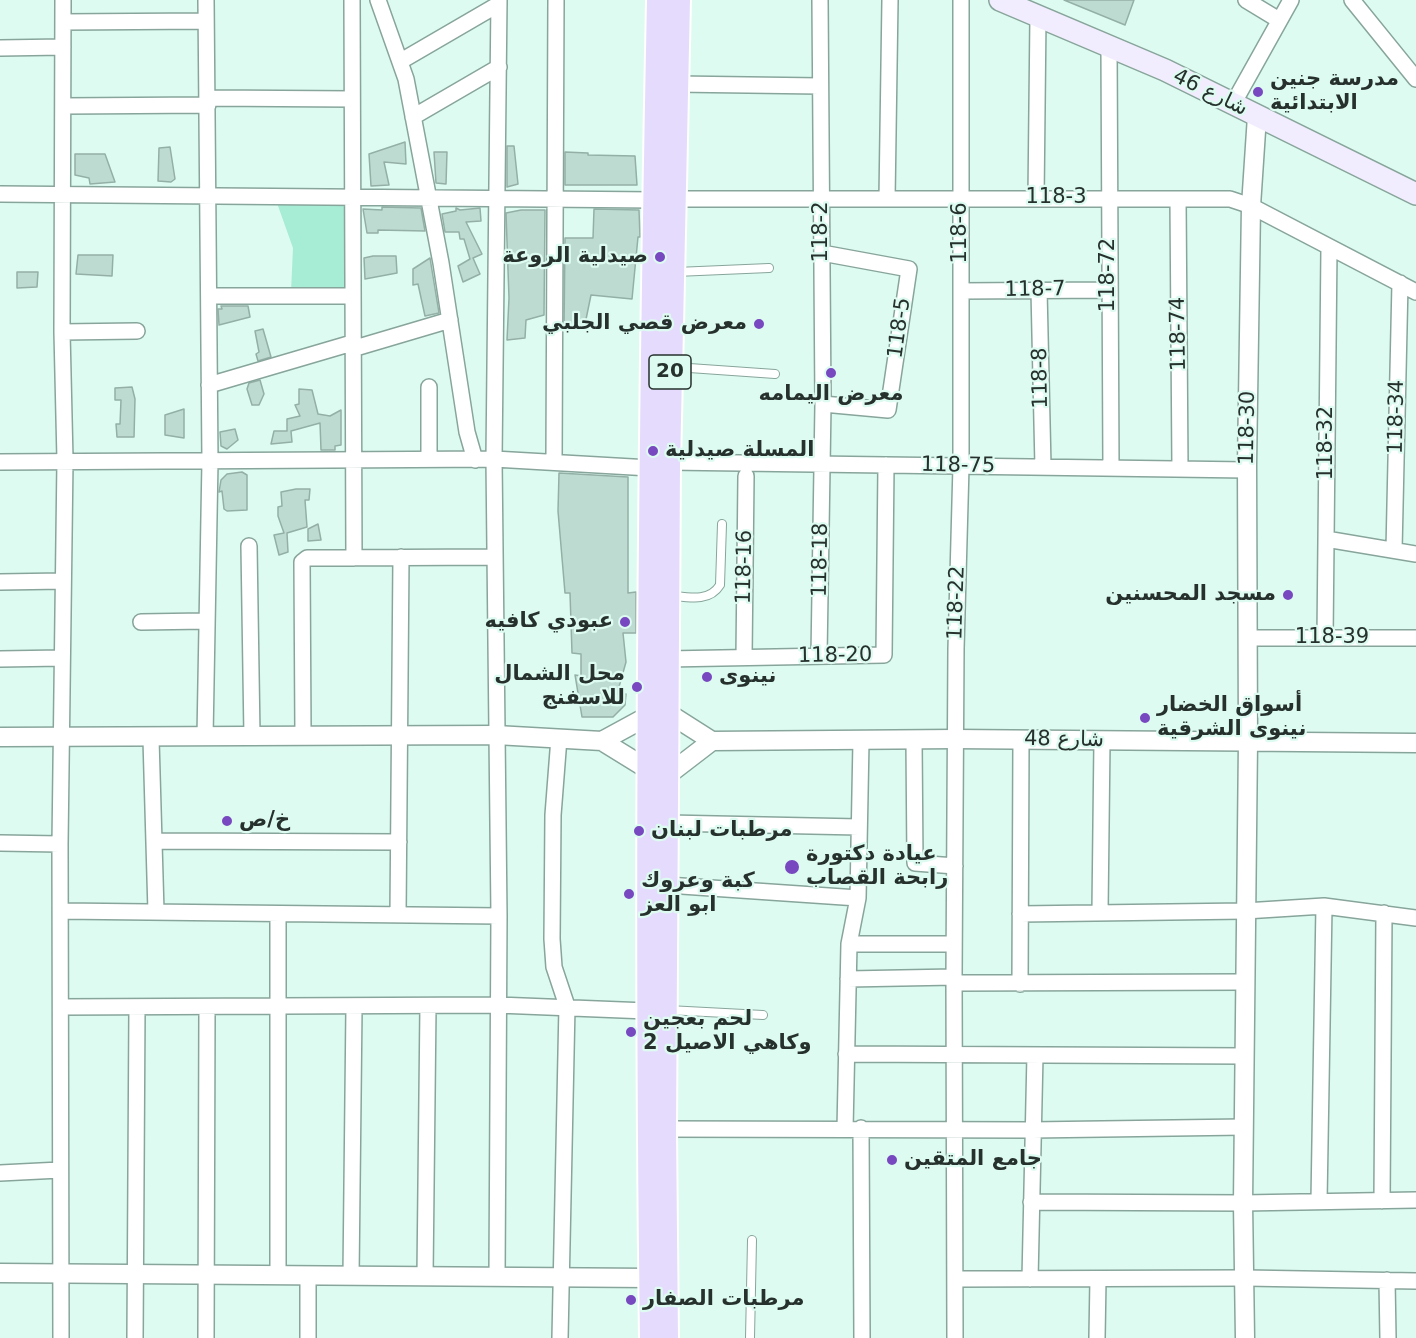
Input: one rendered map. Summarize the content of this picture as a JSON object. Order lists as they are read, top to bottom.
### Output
{
  "streets": {
    "main road": ["شارع 46", "20"],
    "street": [
      "118-3",
      "118-2",
      "118-6",
      "118-72",
      "118-7",
      "118-5",
      "118-74",
      "118-8",
      "118-34",
      "118-30",
      "118-32",
      "118-75",
      "118-18",
      "118-16",
      "118-22",
      "118-39",
      "118-20",
      "شارع 48"
    ]
  },
  "crossings": [
    ["شارع 46", "118-72"],
    ["شارع 46", "118-30"],
    ["118-3", "118-2"],
    ["118-3", "118-6"],
    ["118-3", "118-72"],
    ["118-3", "118-74"],
    ["118-3", "20"],
    ["118-3", "118-34"],
    ["118-3", "118-30"],
    ["118-3", "118-32"],
    ["118-2", "118-5"],
    ["118-2", "118-75"],
    ["118-2", "118-18"],
    ["118-6", "118-7"],
    ["118-6", "118-75"],
    ["118-6", "118-22"],
    ["118-72", "118-7"],
    ["118-72", "118-75"],
    ["118-7", "118-8"],
    ["118-74", "118-75"],
    ["20", "118-75"],
    ["20", "118-20"],
    ["118-8", "118-75"],
    ["118-30", "118-75"],
    ["118-30", "118-39"],
    ["118-30", "شارع 48"],
    ["118-32", "118-39"],
    ["118-75", "118-18"],
    ["118-75", "118-22"],
    ["118-75", "118-20"],
    ["118-18", "118-20"],
    ["118-16", "118-20"],
    ["118-22", "شارع 48"]
  ],
  "places": [
    "مدرسة جنين الابتدائية",
    "صيدلية الروعة",
    "معرض قصي الجلبي",
    "معرض اليمامه",
    "المسلة صيدلية",
    "مسجد المحسنين",
    "عبودي كافيه",
    "نينوى",
    "محل الشمال للاسفنج",
    "أسواق الخضار نينوى الشرقية",
    "خ/ص",
    "مرطبات لبنان",
    "عيادة دكتورة رابحة القصاب",
    "كبة وعروك ابو العز",
    "لحم بعجين وكاهي الاصيل 2",
    "جامع المتقين",
    "مرطبات الصفار"
  ]
}
